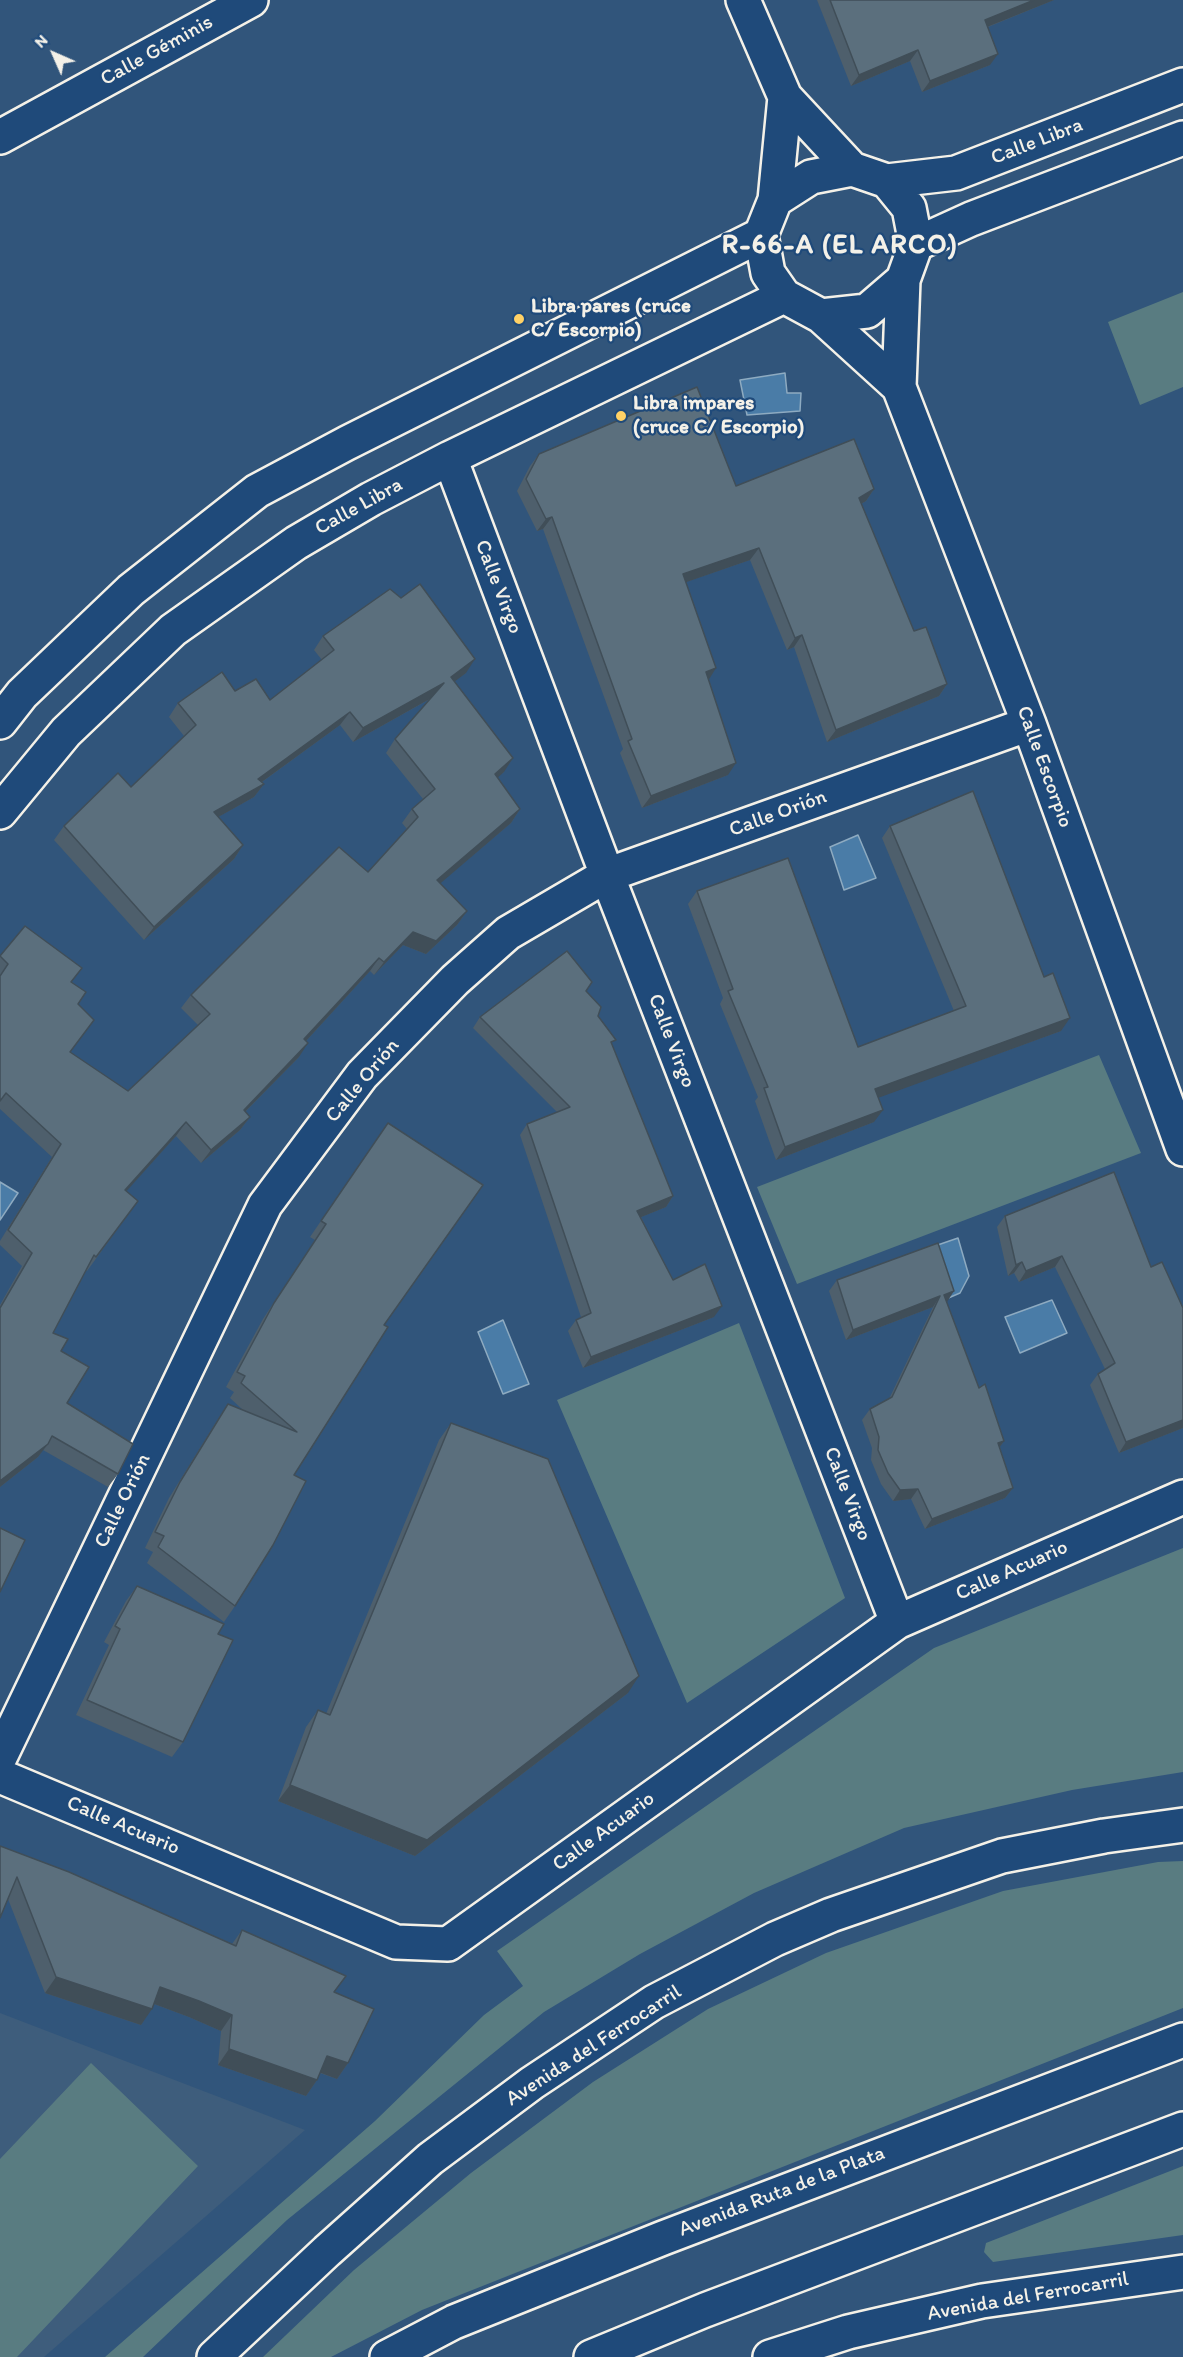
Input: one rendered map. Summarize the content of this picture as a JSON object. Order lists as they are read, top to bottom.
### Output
{
  "streets": {
    "main road": [
      "Calle Géminis",
      "Calle Libra",
      "Calle Virgo",
      "Calle Escorpio",
      "Calle Orión",
      "Calle Acuario",
      "Avenida del Ferrocarril",
      "Avenida Ruta de la Plata"
    ]
  },
  "crossings": [
    ["Calle Libra", "Calle Virgo"],
    ["Calle Libra", "Calle Escorpio"],
    ["Calle Virgo", "Calle Orión"],
    ["Calle Virgo", "Calle Acuario"],
    ["Calle Escorpio", "Calle Orión"]
  ],
  "districts": ["R-66-A (EL ARCO)"],
  "places": ["Libra pares (cruce C/ Escorpio)", "Libra impares (cruce C/ Escorpio)"],
  "north": "top left"
}
